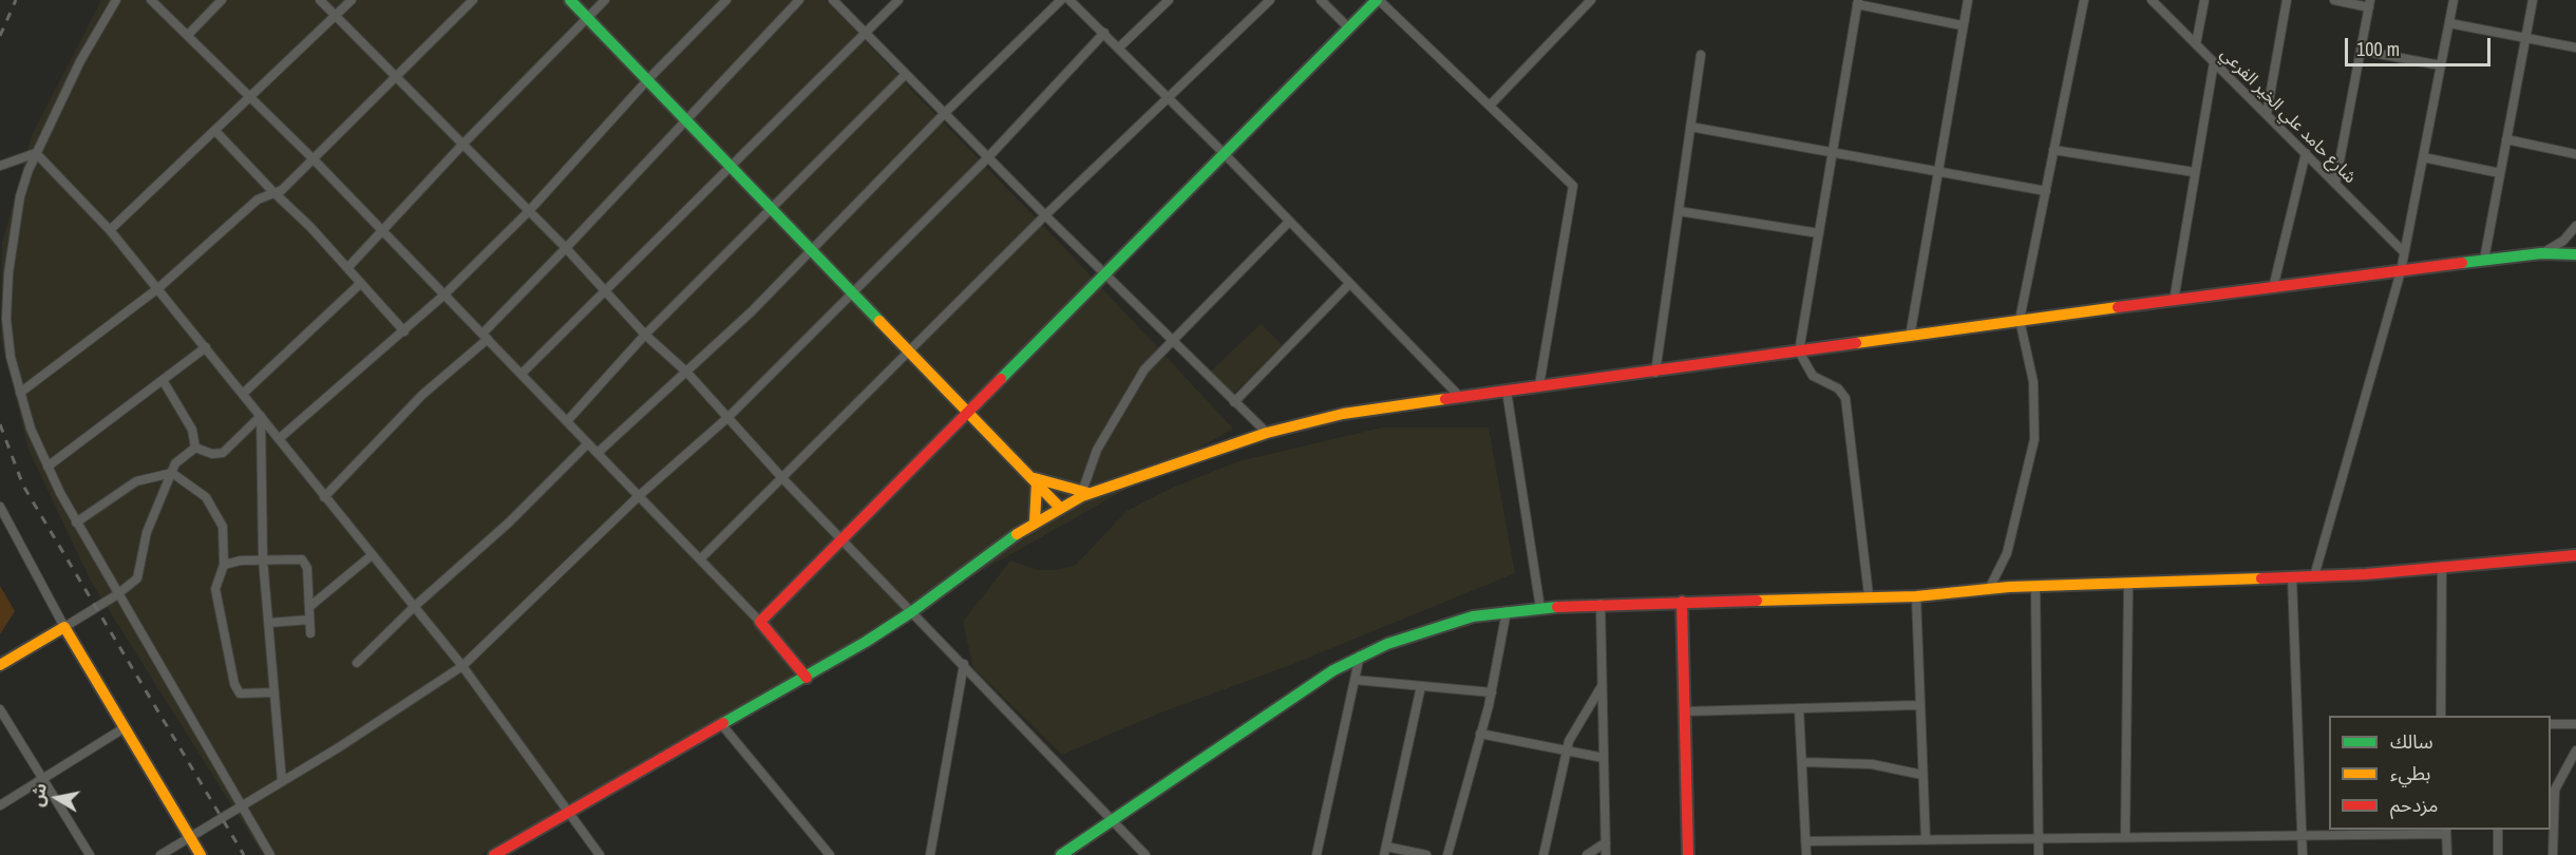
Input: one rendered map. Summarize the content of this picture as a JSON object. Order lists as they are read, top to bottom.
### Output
{
  "streets": {
    "street": ["شارع حامد علي الخير الفرعي"]
  },
  "legend": ["سالك", "بطيء", "مزدحم"],
  "scale_bar": "100 m",
  "north": "left"
}
